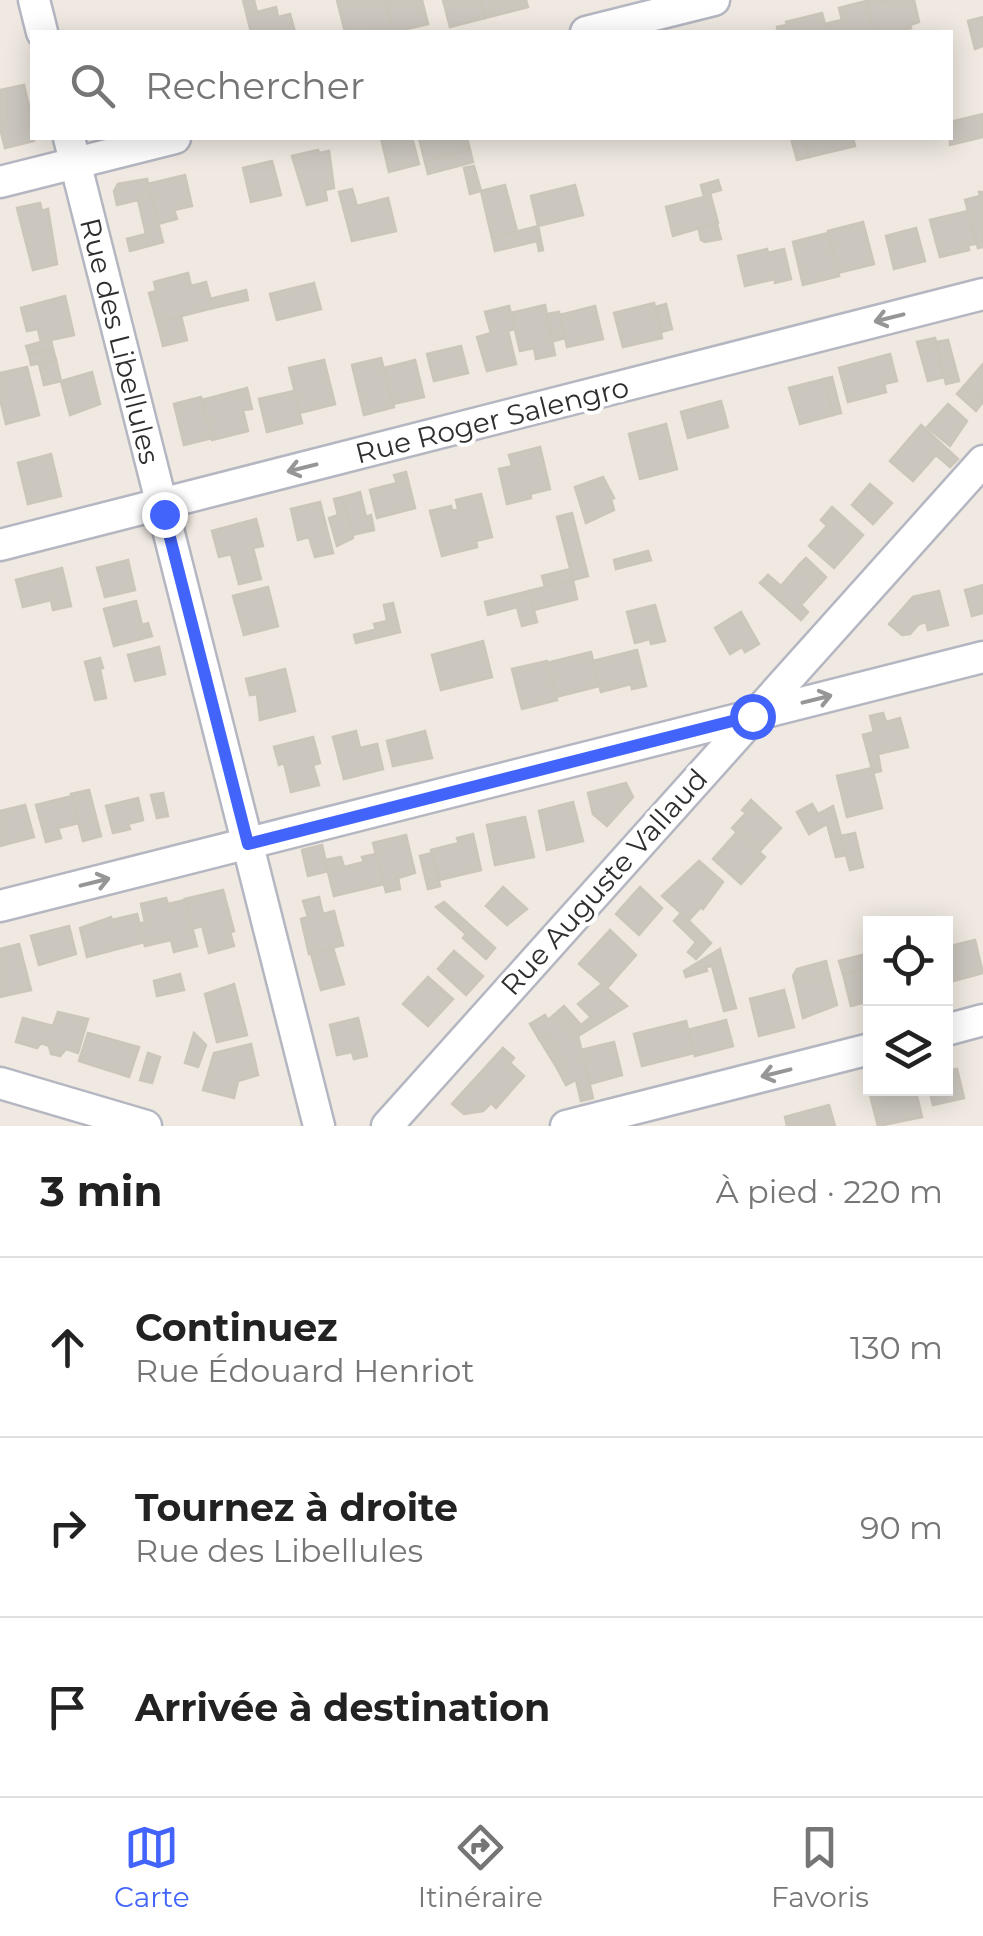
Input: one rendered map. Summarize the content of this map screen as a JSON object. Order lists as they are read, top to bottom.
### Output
{
  "streets": {
    "street": ["Rue des Libellules", "Rue Roger Salengro", "Rue Auguste Vallaud"]
  },
  "crossings": [
    ["Rue des Libellules", "Rue Roger Salengro"]
  ],
  "one_way": ["Rue Roger Salengro"],
  "page": {
    "search": "Rechercher",
    "heading": ["3 min", "À pied · 220 m"],
    "list": [
      ["Continuez", "Rue Édouard Henriot", "130 m"],
      ["Tournez à droite", "Rue des Libellules", "90 m"],
      "Arrivée à destination"
    ],
    "nav": ["Carte", "Itinéraire", "Favoris"]
  }
}
